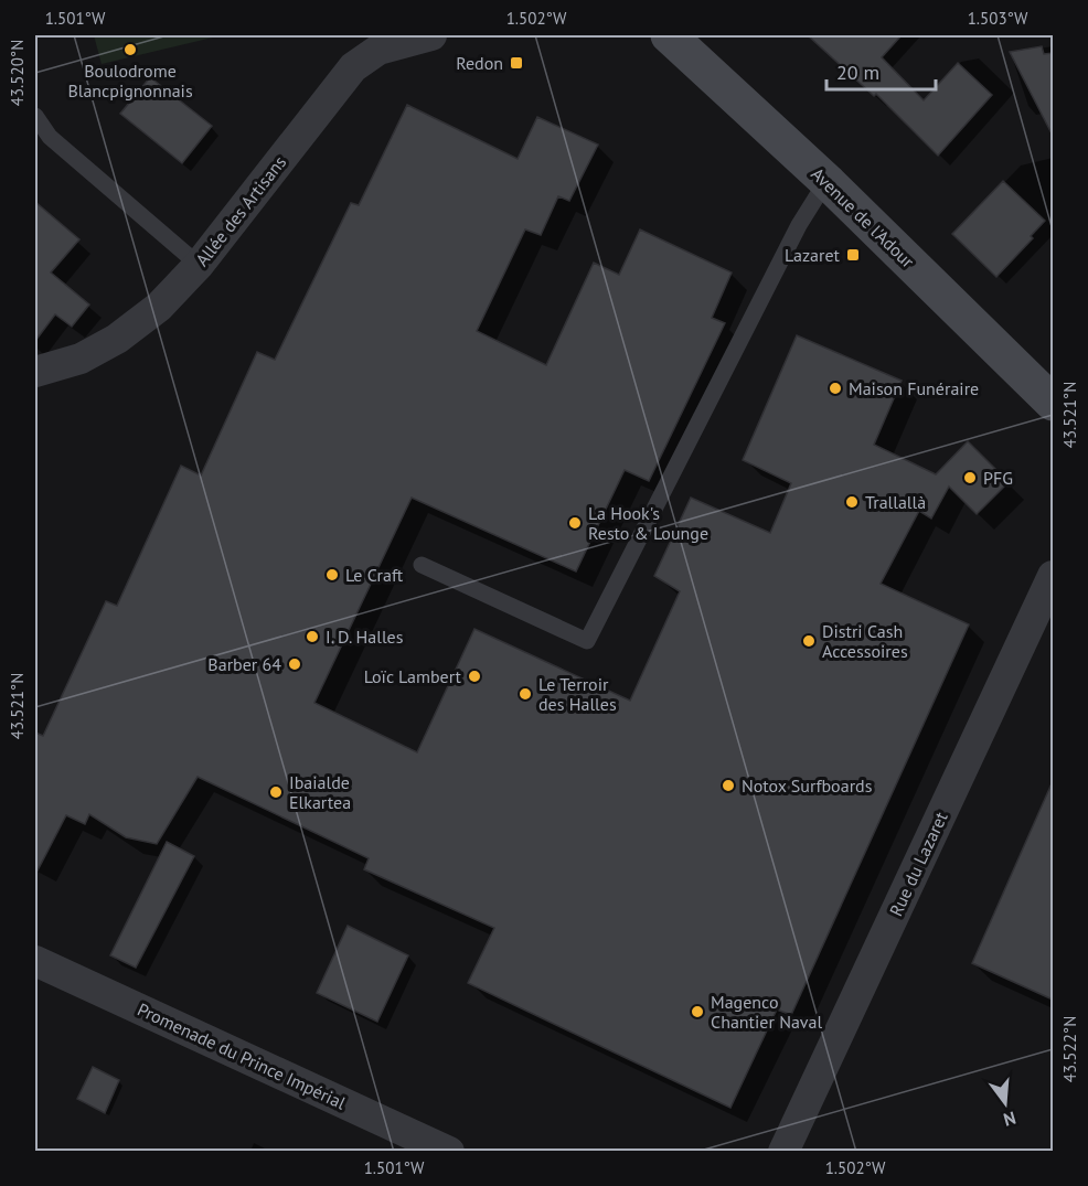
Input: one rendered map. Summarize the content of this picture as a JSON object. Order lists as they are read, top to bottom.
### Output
{
  "streets": {
    "main road": ["Avenue de l'Adour"],
    "street": ["Allée des Artisans", "Rue du Lazaret", "Promenade du Prince Impérial"]
  },
  "places": {
    "other": [
      "Boulodrome Blancpignonnais",
      "Maison Funéraire",
      "PFG",
      "Trallallà",
      "La Hook's Resto & Lounge",
      "Le Craft",
      "I. D. Halles",
      "Distri Cash Accessoires",
      "Barber 64",
      "Loïc Lambert",
      "Le Terroir des Halles",
      "Notox Surfboards",
      "Ibaialde Elkartea",
      "Magenco Chantier Naval"
    ],
    "transit": ["Redon", "Lazaret"]
  },
  "scale_bar": "20 m",
  "north": "bottom",
  "coordinates": [
    "1.501°W",
    "1.502°W",
    "1.503°W",
    "43.520°N",
    "43.521°N",
    "43.522°N"
  ]
}
